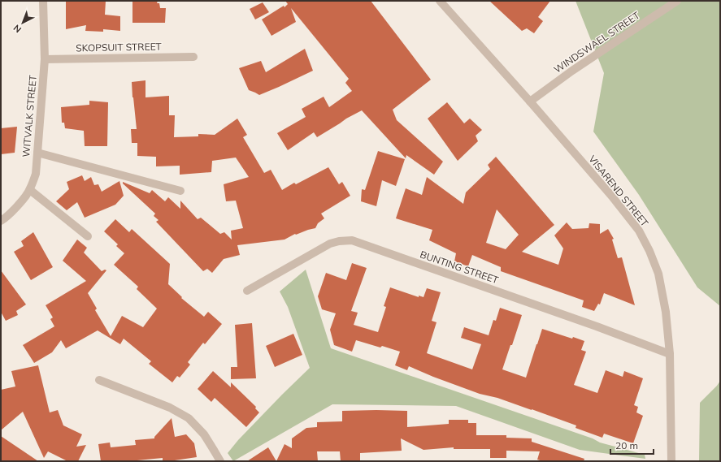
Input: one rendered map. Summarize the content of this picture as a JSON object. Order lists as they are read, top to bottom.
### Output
{
  "streets": {
    "street": [
      "WINDSWAEL STREET",
      "SKOPSUIT STREET",
      "WITVALK STREET",
      "VISAREND STREET",
      "BUNTING STREET"
    ]
  },
  "crossings": [
    ["WINDSWAEL STREET", "VISAREND STREET"],
    ["SKOPSUIT STREET", "WITVALK STREET"],
    ["VISAREND STREET", "BUNTING STREET"]
  ],
  "scale_bar": "20 m",
  "north": "bottom left"
}
